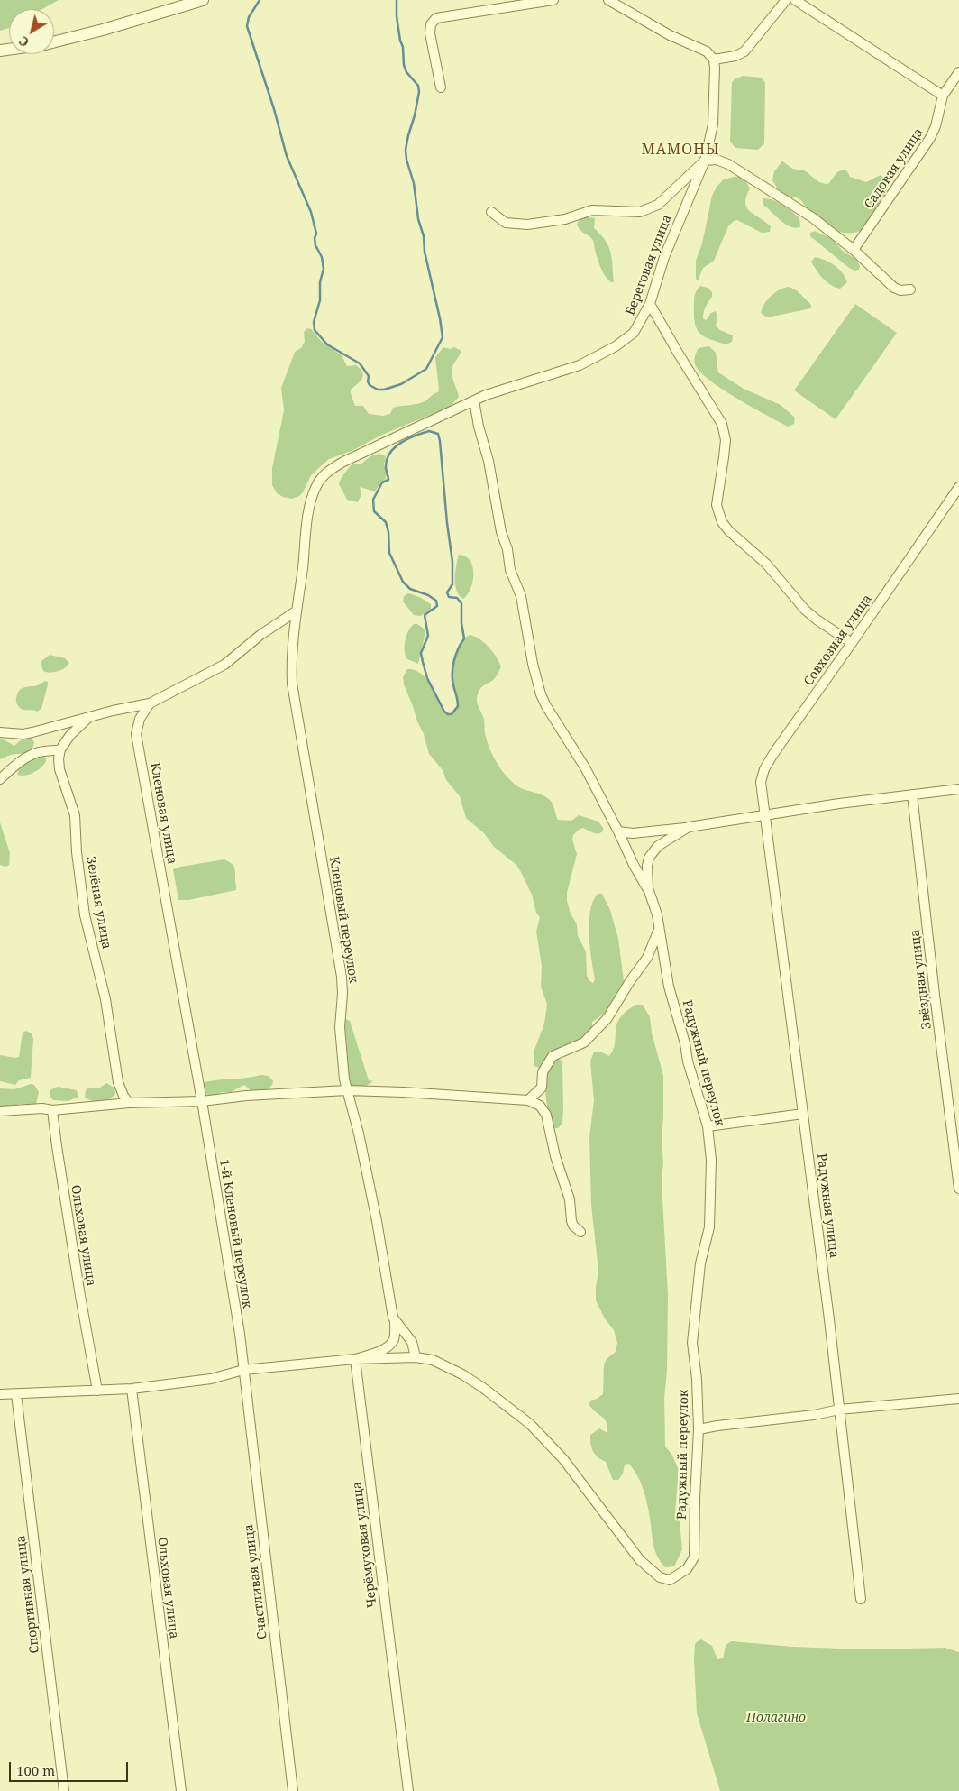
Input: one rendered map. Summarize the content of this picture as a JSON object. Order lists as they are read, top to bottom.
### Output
{
  "streets": {
    "street": [
      "Садовая улица",
      "Береговая улица",
      "Совхозная улица",
      "Кленовая улица",
      "Зелёная улица",
      "Кленовый переулок",
      "Звёздная улица",
      "Радужный переулок",
      "Радужная улица",
      "1-й Кленовый переулок",
      "Ольховая улица",
      "Черёмуховая улица",
      "Счастливая улица",
      "Спортивная улица"
    ]
  },
  "crossings": [
    ["Береговая улица", "Кленовый переулок"],
    ["Совхозная улица", "Радужный переулок"],
    ["Совхозная улица", "Радужная улица"],
    ["Кленовая улица", "1-й Кленовый переулок"],
    ["Кленовый переулок", "Радужный переулок"],
    ["Звёздная улица", "Радужный переулок"],
    ["Радужный переулок", "Радужная улица"],
    ["1-й Кленовый переулок", "Счастливая улица"]
  ],
  "districts": ["МАМОНЫ"],
  "parks": ["Полагино"],
  "scale_bar": "100 m",
  "north": "bottom left"
}
